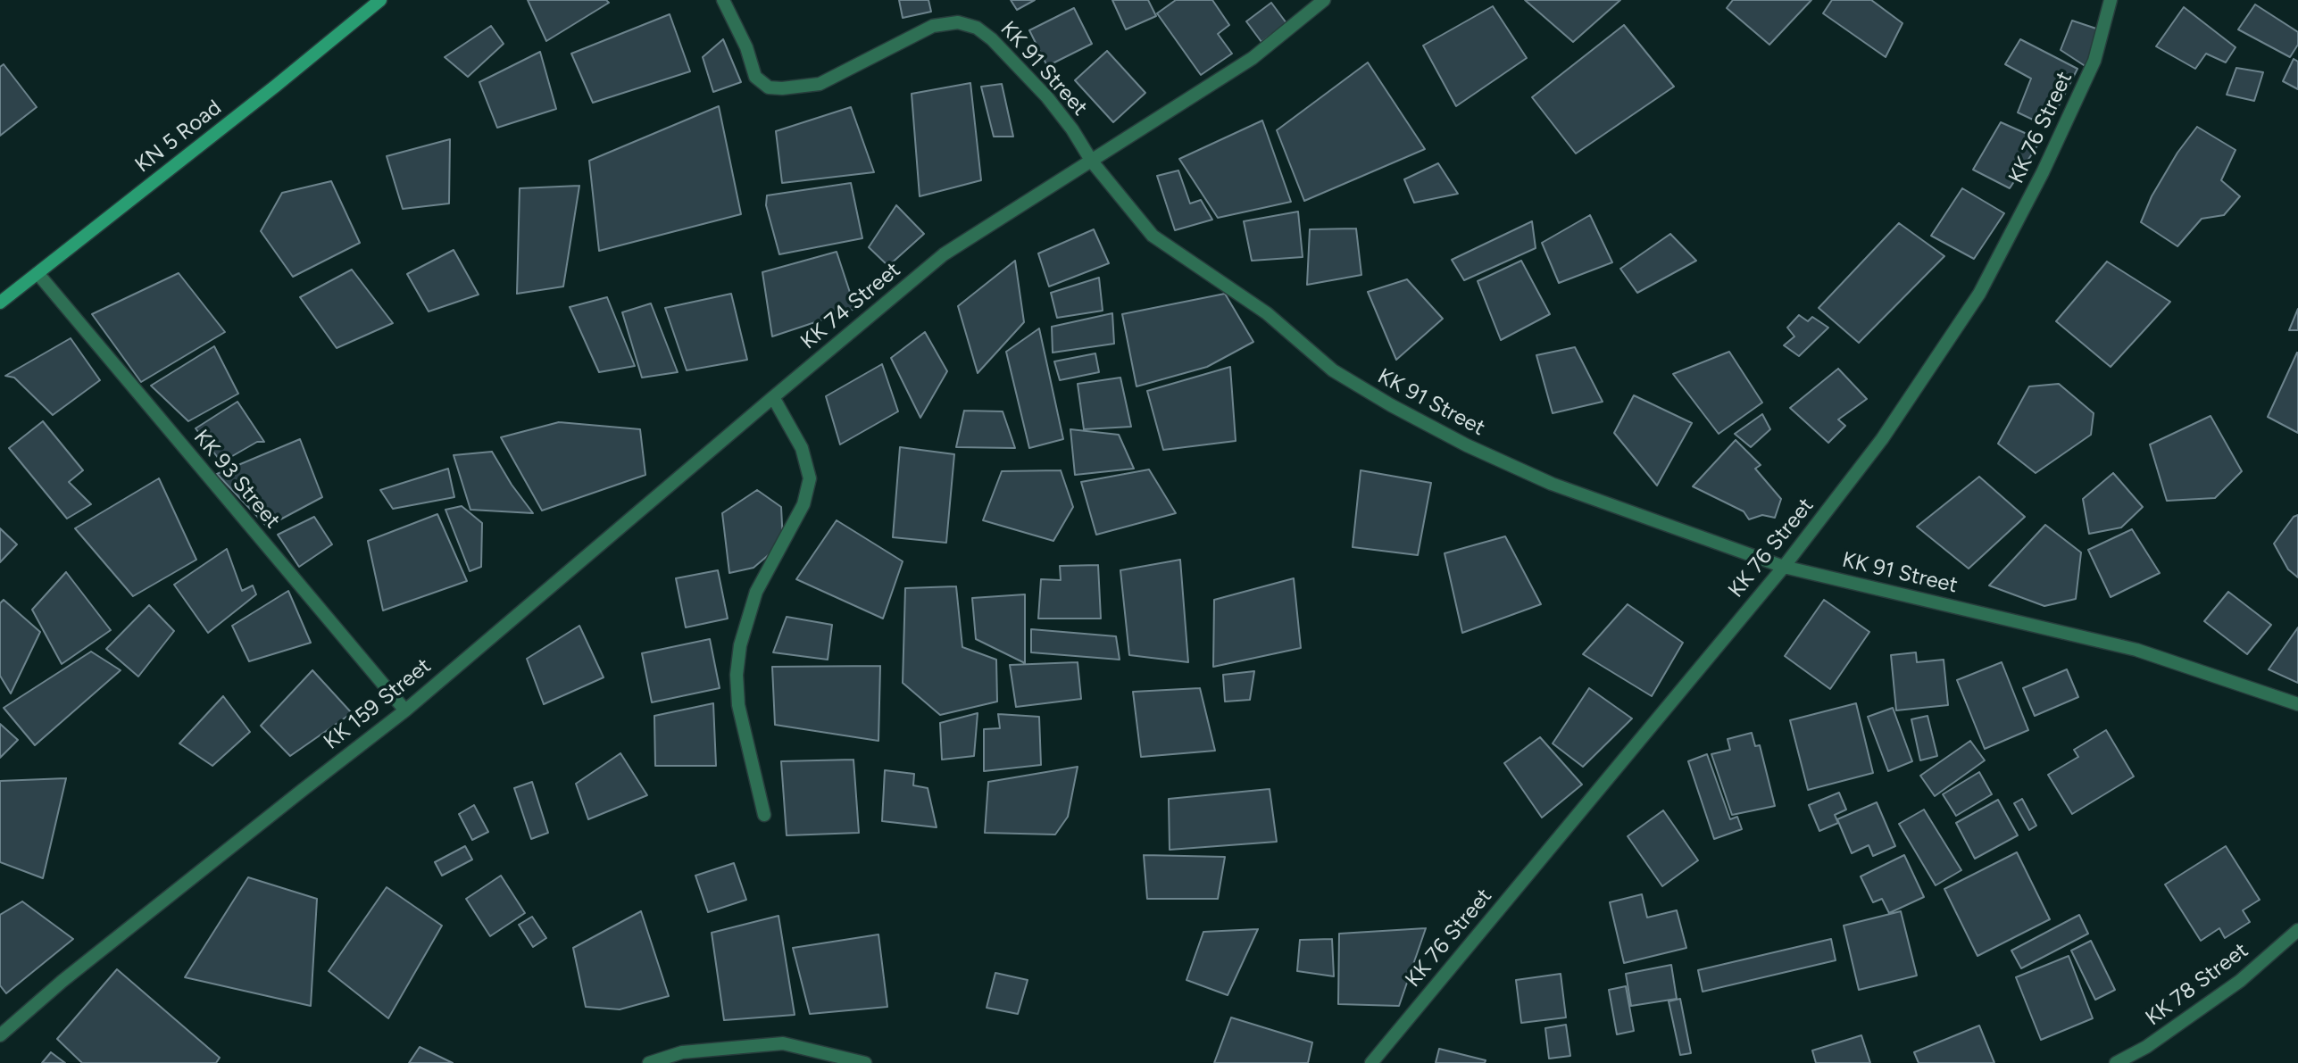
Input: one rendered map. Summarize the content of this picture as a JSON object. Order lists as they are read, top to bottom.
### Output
{
  "streets": {
    "main road": ["KN 5 Road"],
    "street": [
      "KK 91 Street",
      "KK 76 Street",
      "KK 74 Street",
      "KK 93 Street",
      "KK 159 Street",
      "KK 78 Street"
    ]
  },
  "crossings": [
    ["KK 91 Street", "KK 76 Street"],
    ["KK 91 Street", "KK 74 Street"],
    ["KN 5 Road", "KK 93 Street"],
    ["KK 74 Street", "KK 159 Street"],
    ["KK 93 Street", "KK 159 Street"]
  ]
}
